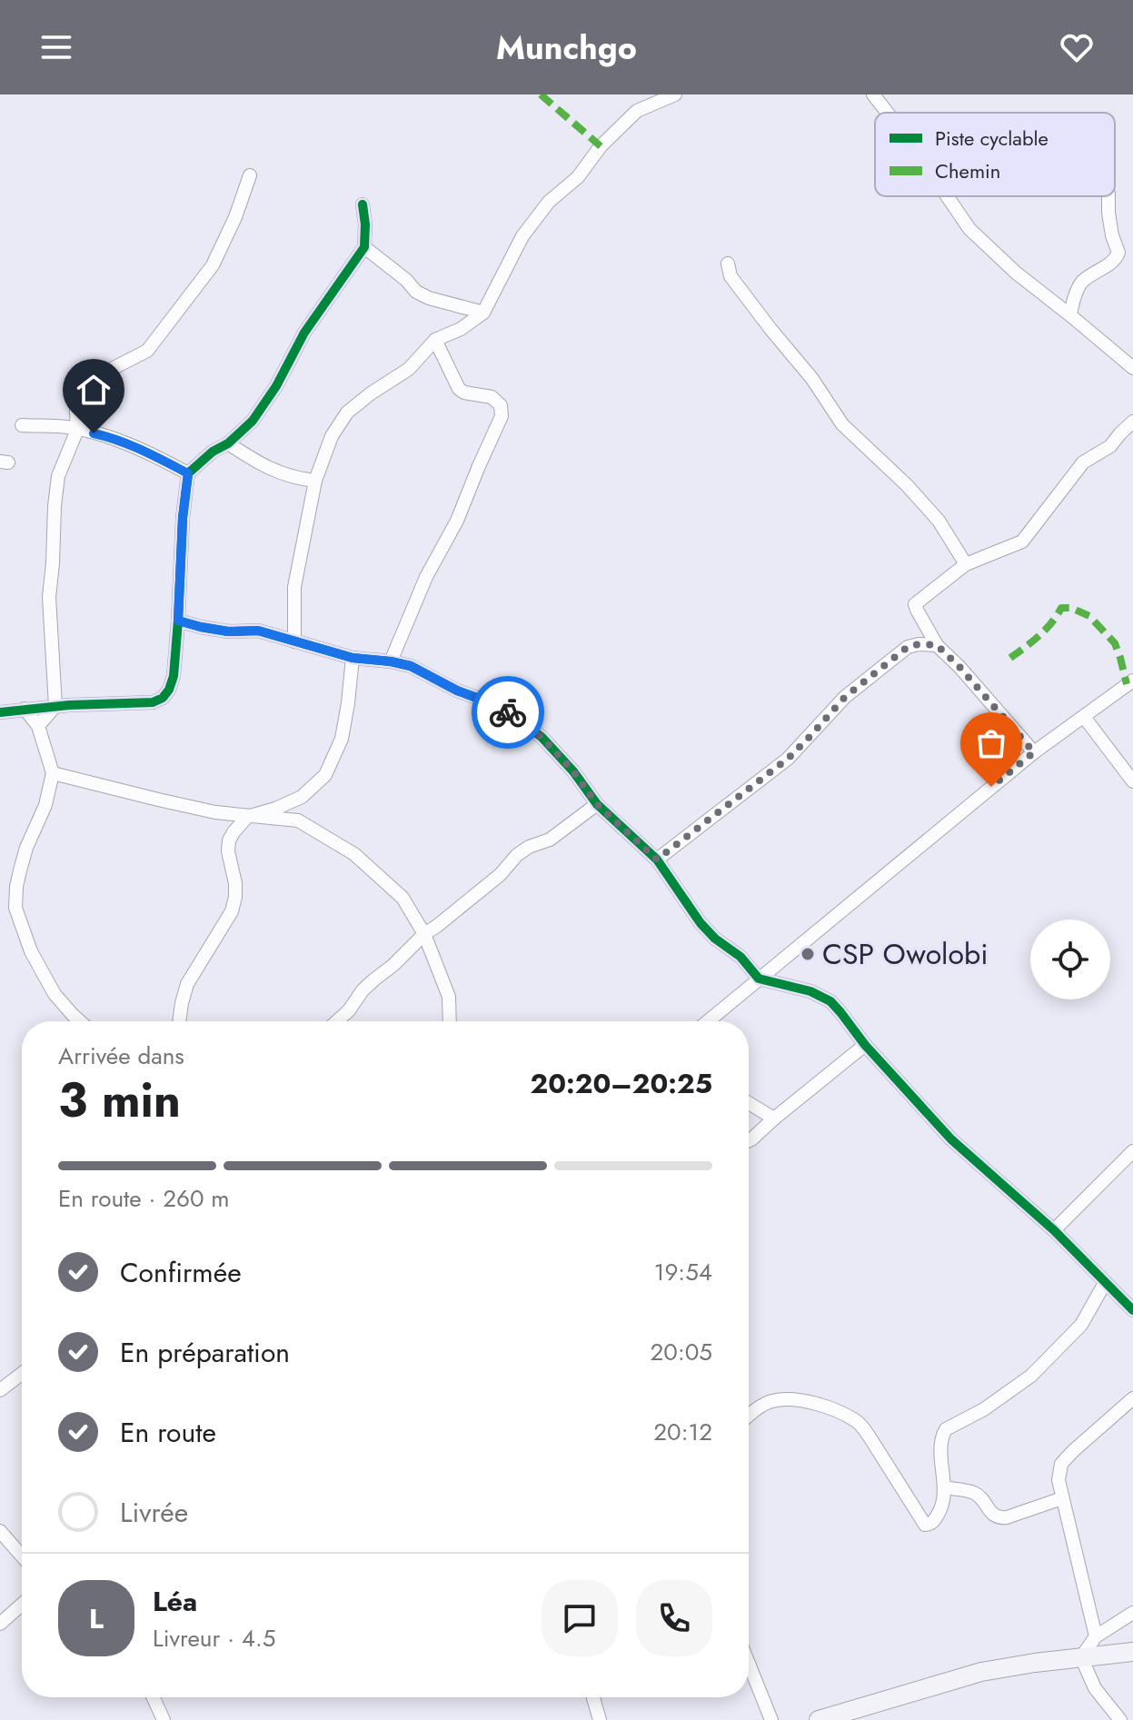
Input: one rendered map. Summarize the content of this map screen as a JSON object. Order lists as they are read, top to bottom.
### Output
{
  "places": ["CSP Owolobi"],
  "legend": ["Piste cyclable", "Chemin"],
  "page": {
    "header": "Munchgo",
    "heading": ["3 min", "Arrivée dans", "20:20–20:25"],
    "panel": ["Léa", "Livreur · 4.5"],
    "bar": "En route · 260 m",
    "list": [
      ["Confirmée", "19:54"],
      ["En préparation", "20:05"],
      ["En route", "20:12"],
      "Livrée"
    ],
    "round": "L"
  }
}
